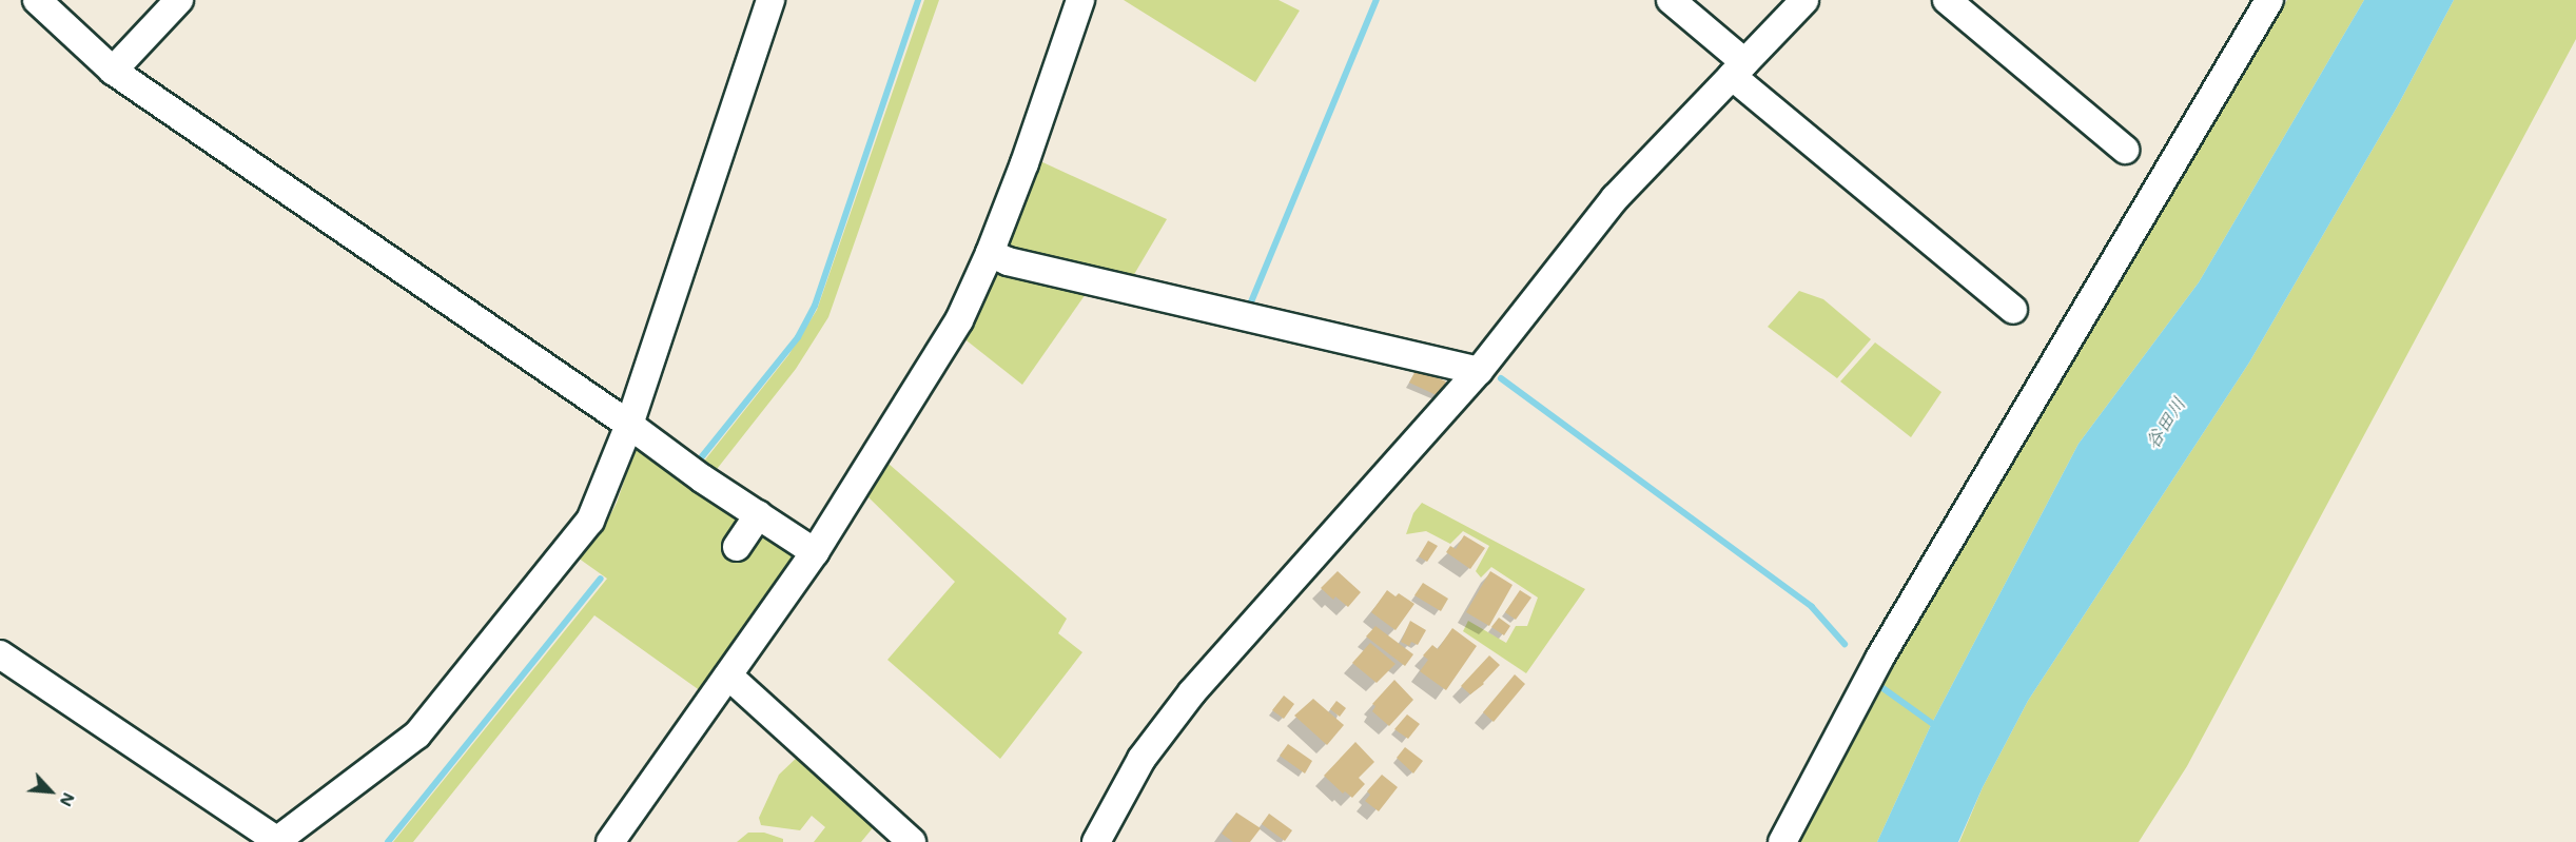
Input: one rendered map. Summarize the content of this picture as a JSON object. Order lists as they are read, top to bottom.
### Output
{
  "water": ["谷田川"],
  "north": "bottom right"
}
